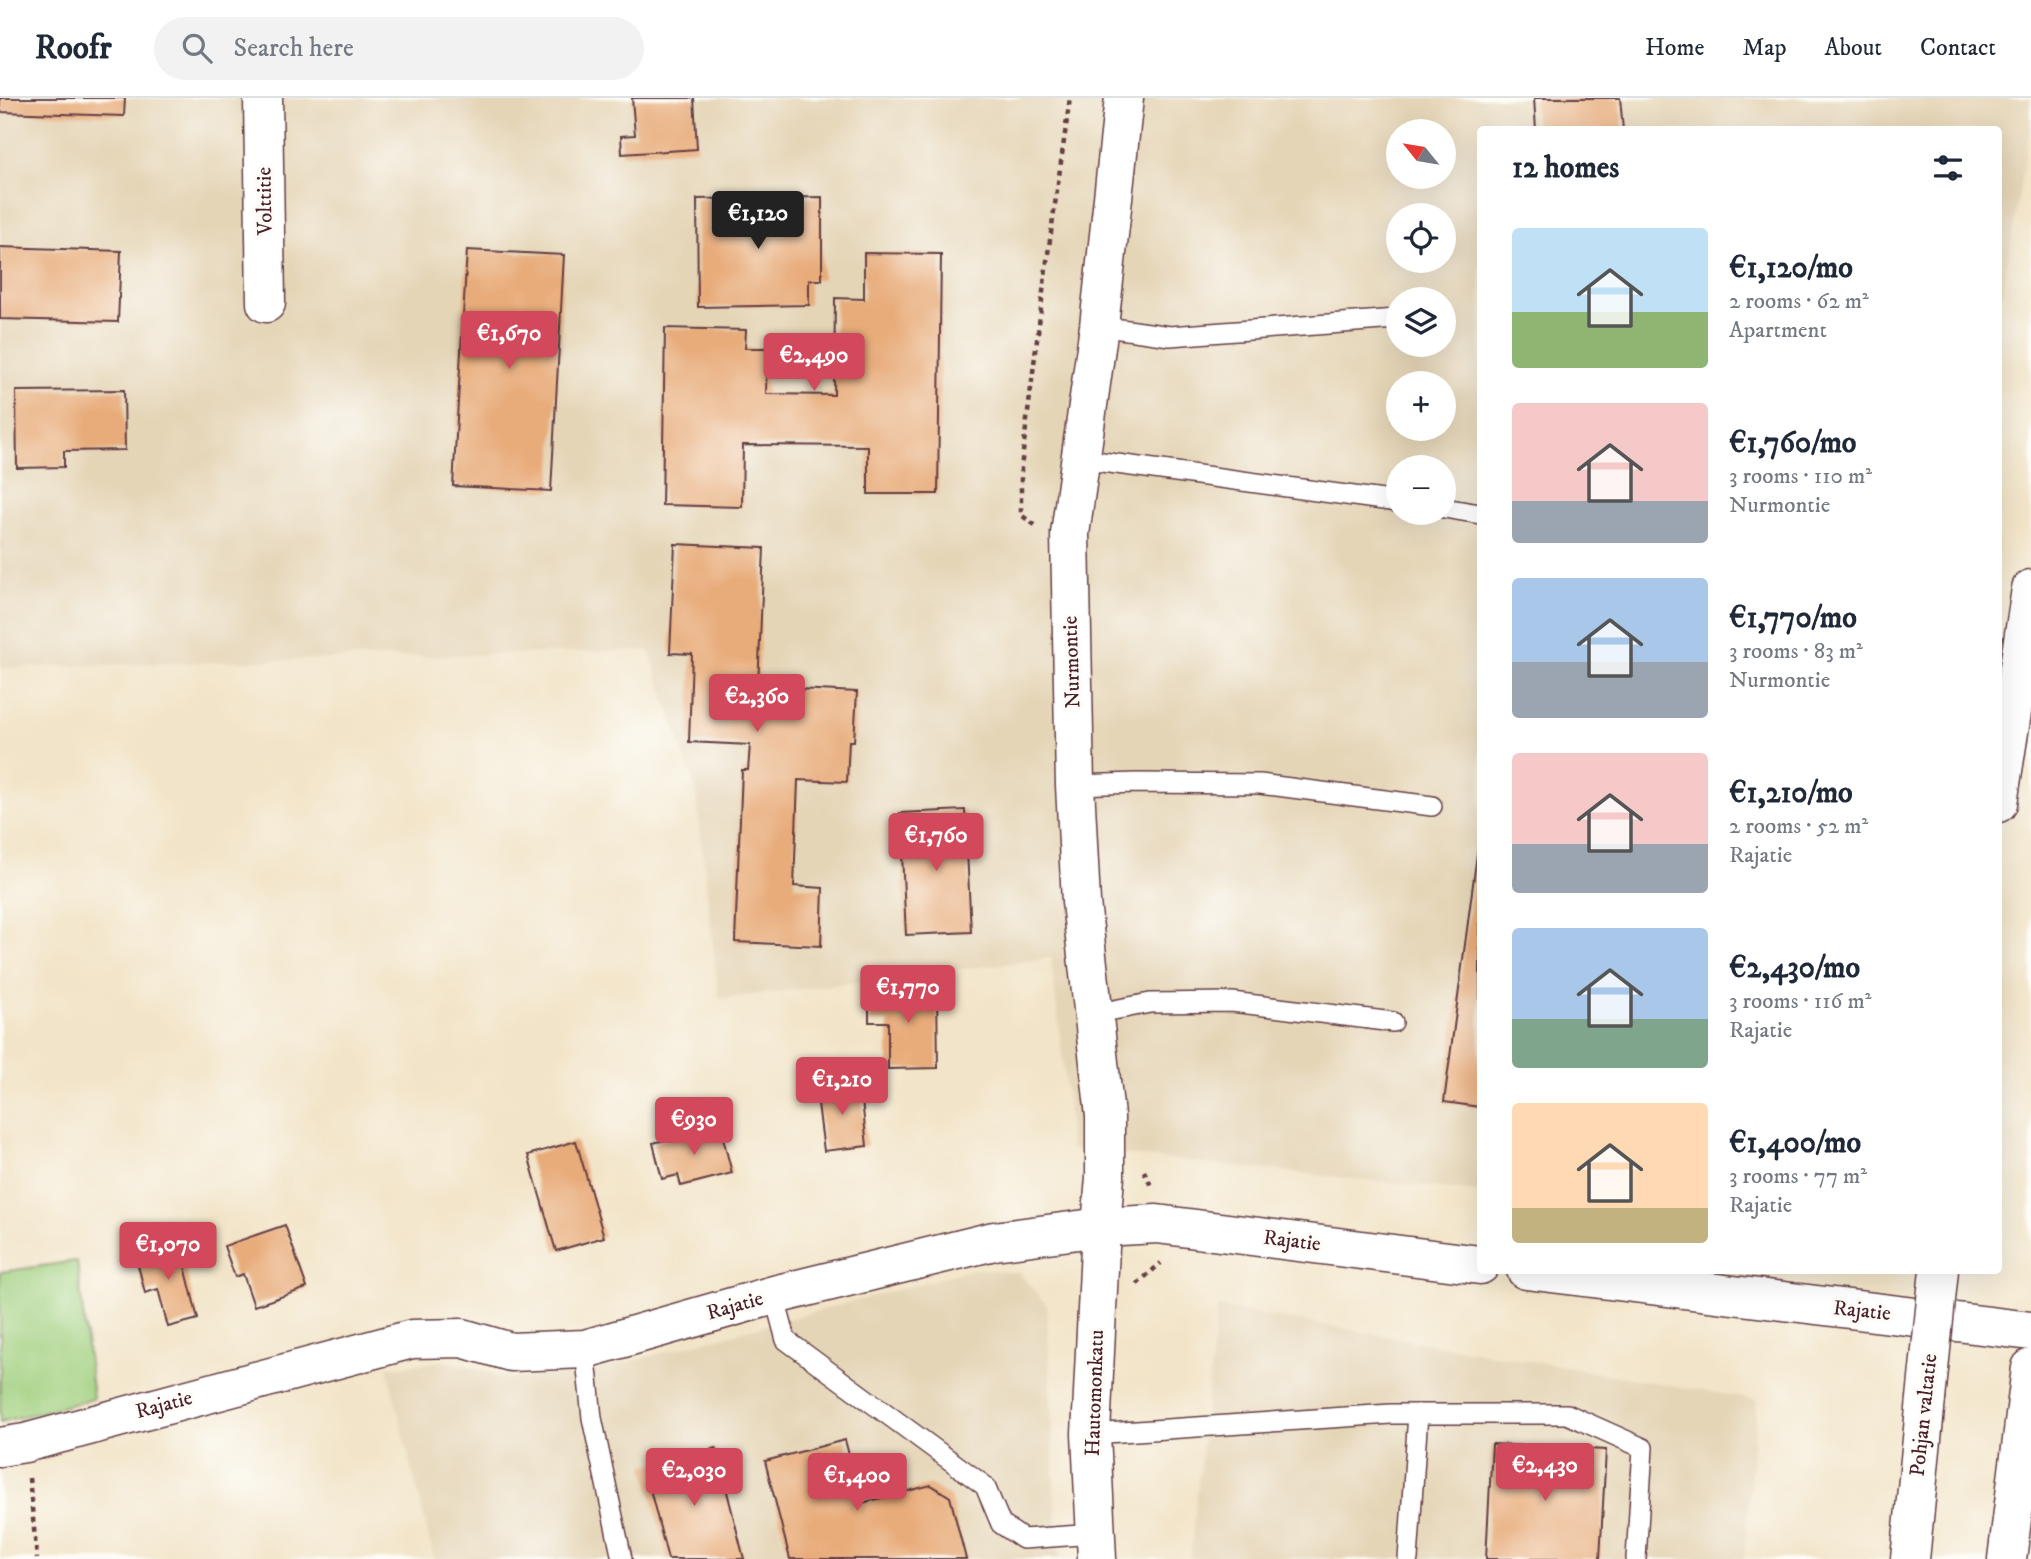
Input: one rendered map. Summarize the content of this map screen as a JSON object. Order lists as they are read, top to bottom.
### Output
{
  "streets": {
    "main road": [
      "Volttitie",
      "Nurmontie",
      "Rajatie",
      "Hautomonkatu",
      "Pohjan valtatie"
    ]
  },
  "crossings": [
    ["Nurmontie", "Rajatie"],
    ["Nurmontie", "Hautomonkatu"],
    ["Rajatie", "Hautomonkatu"]
  ],
  "north": "top left",
  "page": {
    "header": "Roofr",
    "search": "Search here",
    "nav": [
      "Home",
      "Map",
      "About",
      "Contact"
    ],
    "map_buttons": ["+", "−"],
    "heading": "12 homes",
    "price": [
      "€1,120",
      "€1,670",
      "€2,490",
      "€2,360",
      "€1,760",
      "€1,770",
      "€1,210",
      "€930",
      "€1,070",
      "€2,430",
      "€2,030",
      "€1,400"
    ],
    "list": [
      {
        "name": "€1,120/mo",
        "note": "2 rooms · 62 m² · Apartment"
      },
      {
        "name": "€1,760/mo",
        "note": "3 rooms · 110 m² · Nurmontie"
      },
      {
        "name": "€1,770/mo",
        "note": "3 rooms · 83 m² · Nurmontie"
      },
      {
        "name": "€1,210/mo",
        "note": "2 rooms · 52 m² · Rajatie"
      },
      {
        "name": "€2,430/mo",
        "note": "3 rooms · 116 m² · Rajatie"
      },
      {
        "name": "€1,400/mo",
        "note": "3 rooms · 77 m² · Rajatie"
      }
    ]
  }
}
